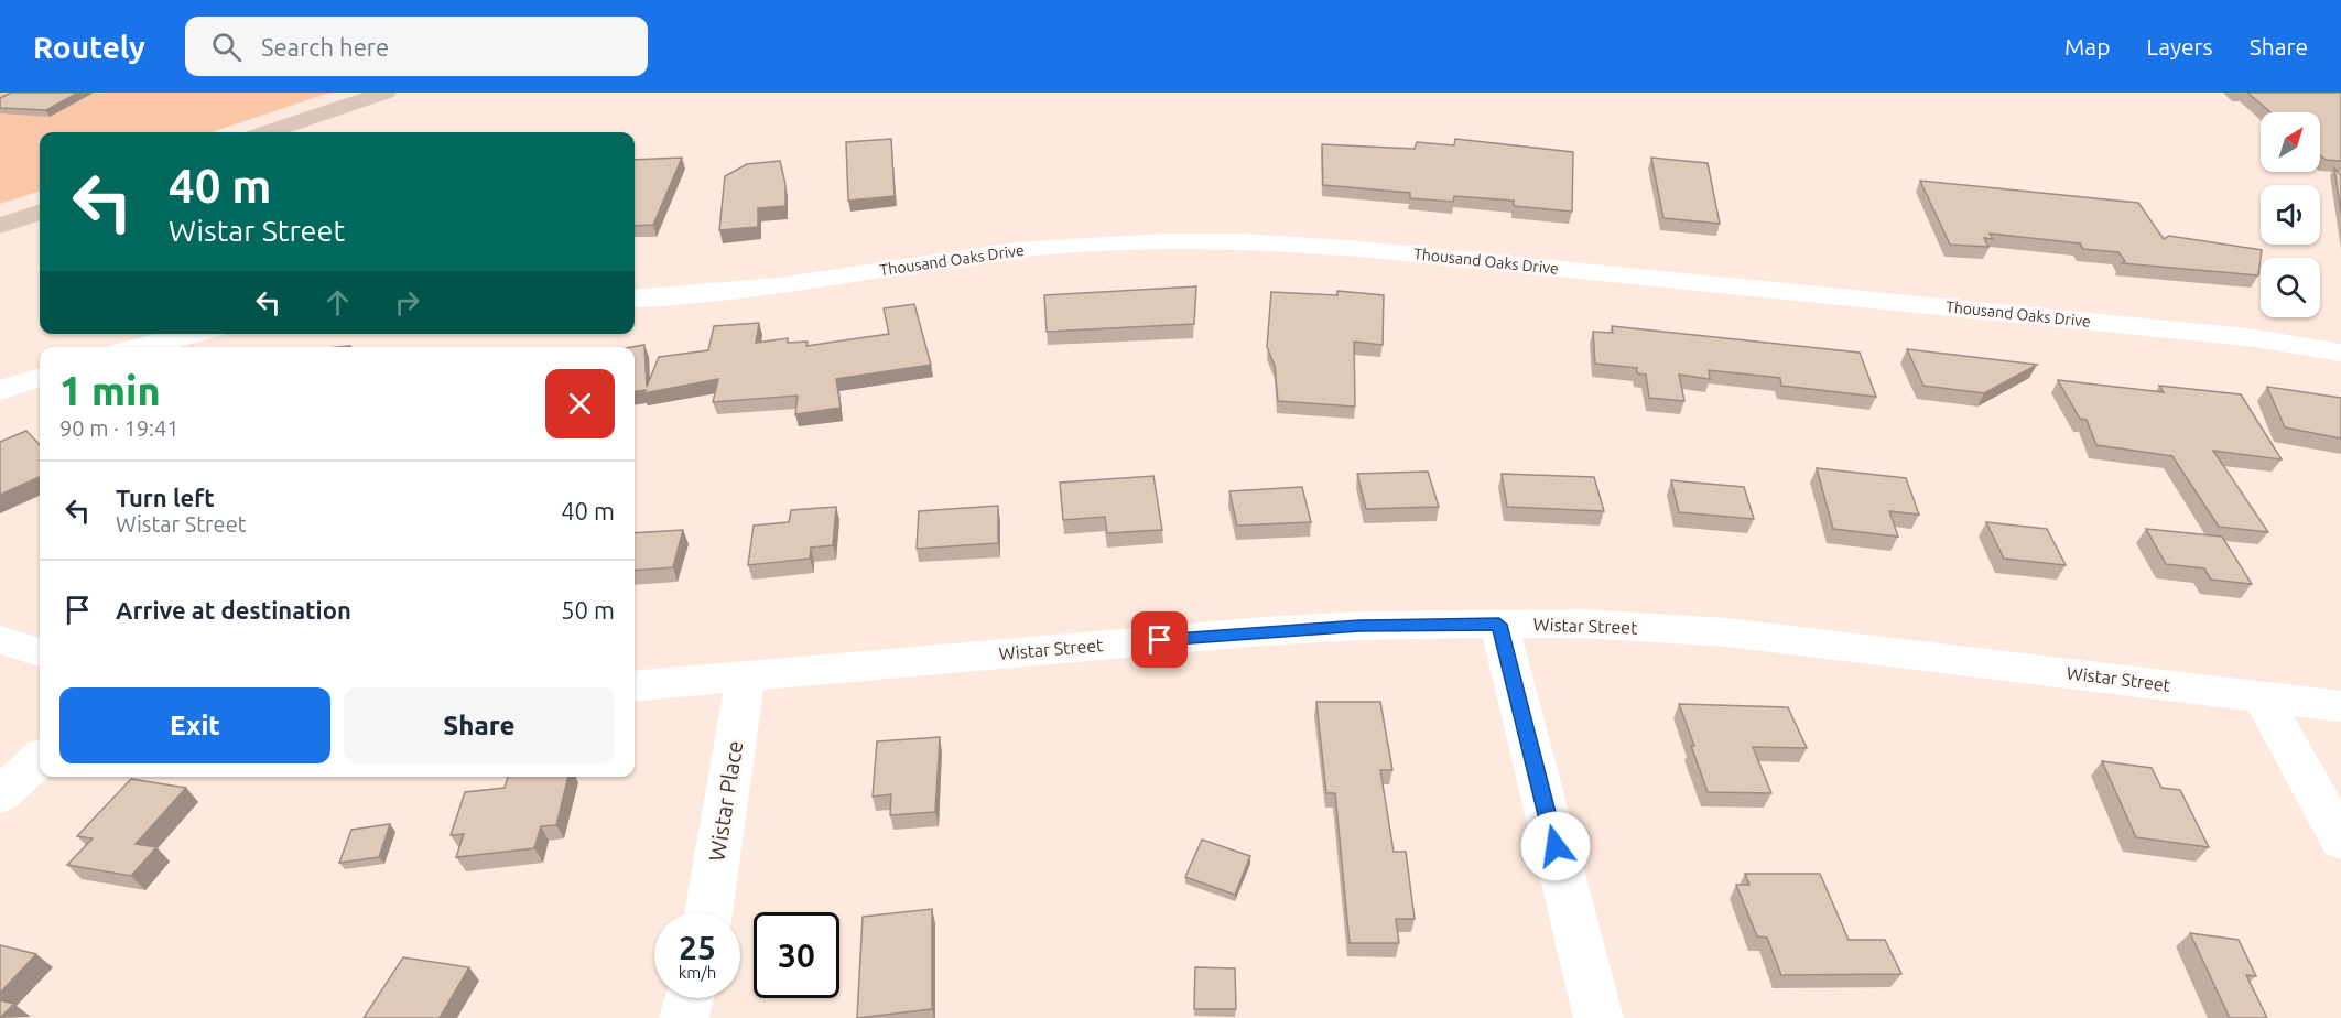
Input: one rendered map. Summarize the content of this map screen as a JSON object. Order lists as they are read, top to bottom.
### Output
{
  "streets": {
    "street": ["Thousand Oaks Drive", "Wistar Street", "Wistar Place"]
  },
  "crossings": [
    ["Wistar Street", "Wistar Place"]
  ],
  "north": "top right",
  "page": {
    "header": "Routely",
    "search": "Search here",
    "nav": ["Map", "Layers", "Share"],
    "turn": ["40 m", "Wistar Street"],
    "heading": ["1 min", "90 m · 19:41"],
    "list": [
      {
        "name": "Turn left",
        "note": "Wistar Street",
        "value": "40 m"
      },
      {
        "name": "Arrive at destination",
        "value": "50 m"
      }
    ],
    "buttons": ["Exit", "Share"],
    "speed": "25 km/h",
    "limit": "30"
  }
}
